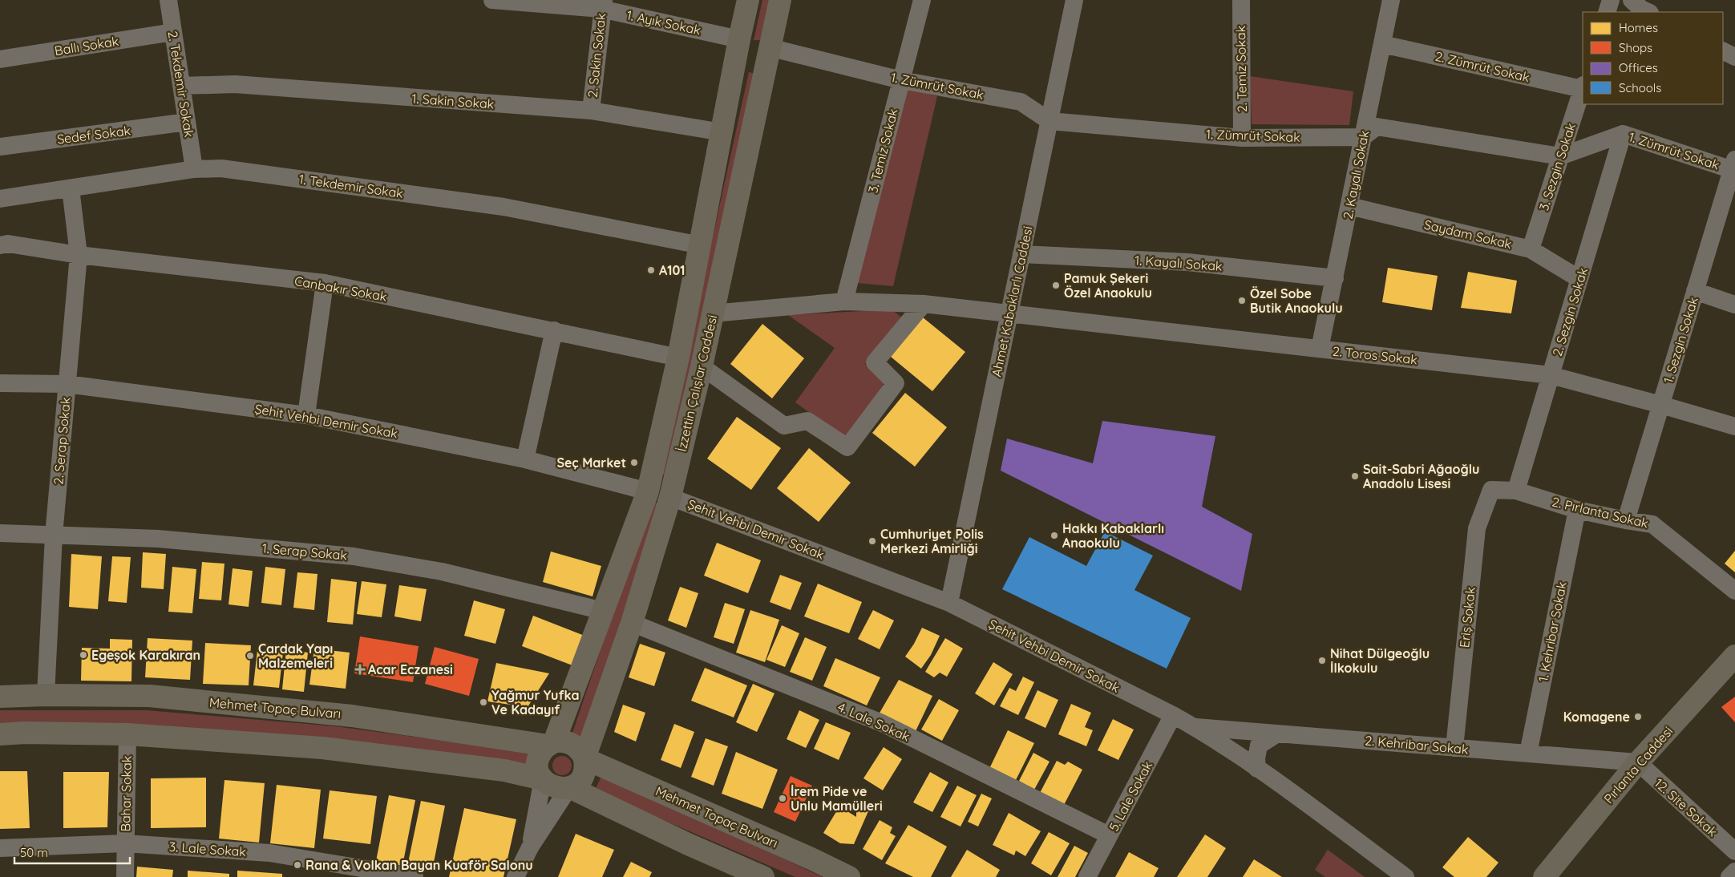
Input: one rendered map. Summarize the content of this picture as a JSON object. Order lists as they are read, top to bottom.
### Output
{
  "streets": {
    "street": [
      "1. Ayık Sokak",
      "Ballı Sokak",
      "2. Sakin Sokak",
      "2. Zümrüt Sokak",
      "2. Temiz Sokak",
      "2. Tekdemir Sokak",
      "1. Zümrüt Sokak",
      "1. Sakin Sokak",
      "Sedef Sokak",
      "3. Temiz Sokak",
      "3. Sezgin Sokak",
      "2. Kayalı Sokak",
      "1. Tekdemir Sokak",
      "Saydam Sokak",
      "1. Kayalı Sokak",
      "Canbakır Sokak",
      "Ahmet Kabaklarlı Caddesi",
      "2. Sezgin Sokak",
      "1. Sezgin Sokak",
      "2. Toros Sokak",
      "İzzettin Çalışlar Caddesi",
      "Şehit Vehbi Demir Sokak",
      "2. Serap Sokak",
      "2. Pırlanta Sokak",
      "1. Serap Sokak",
      "Eriş Sokak",
      "1. Kehribar Sokak",
      "Mehmet Topaç Bulvarı",
      "4. Lale Sokak",
      "2. Kehribar Sokak",
      "Pırlanta Caddesi",
      "Bahar Sokak",
      "5. Lale Sokak",
      "12. Site Sokak",
      "3. Lale Sokak"
    ]
  },
  "crossings": [
    ["1. Ayık Sokak", "2. Sakin Sokak"],
    ["1. Ayık Sokak", "İzzettin Çalışlar Caddesi"],
    ["Ballı Sokak", "2. Tekdemir Sokak"],
    ["2. Sakin Sokak", "1. Sakin Sokak"],
    ["2. Zümrüt Sokak", "3. Sezgin Sokak"],
    ["2. Zümrüt Sokak", "2. Kayalı Sokak"],
    ["2. Temiz Sokak", "1. Zümrüt Sokak"],
    ["2. Tekdemir Sokak", "1. Sakin Sokak"],
    ["2. Tekdemir Sokak", "Sedef Sokak"],
    ["2. Tekdemir Sokak", "1. Tekdemir Sokak"],
    ["1. Zümrüt Sokak", "3. Temiz Sokak"],
    ["1. Zümrüt Sokak", "3. Sezgin Sokak"],
    ["1. Zümrüt Sokak", "2. Kayalı Sokak"],
    ["1. Zümrüt Sokak", "Ahmet Kabaklarlı Caddesi"],
    ["1. Zümrüt Sokak", "2. Sezgin Sokak"],
    ["1. Zümrüt Sokak", "1. Sezgin Sokak"],
    ["1. Zümrüt Sokak", "İzzettin Çalışlar Caddesi"],
    ["1. Sakin Sokak", "İzzettin Çalışlar Caddesi"],
    ["3. Temiz Sokak", "2. Toros Sokak"],
    ["3. Sezgin Sokak", "Saydam Sokak"],
    ["2. Kayalı Sokak", "Saydam Sokak"],
    ["2. Kayalı Sokak", "1. Kayalı Sokak"],
    ["2. Kayalı Sokak", "2. Toros Sokak"],
    ["1. Tekdemir Sokak", "İzzettin Çalışlar Caddesi"],
    ["1. Tekdemir Sokak", "2. Serap Sokak"],
    ["Saydam Sokak", "2. Sezgin Sokak"],
    ["1. Kayalı Sokak", "Ahmet Kabaklarlı Caddesi"],
    ["Canbakır Sokak", "İzzettin Çalışlar Caddesi"],
    ["Canbakır Sokak", "2. Serap Sokak"],
    ["Ahmet Kabaklarlı Caddesi", "2. Toros Sokak"],
    ["Ahmet Kabaklarlı Caddesi", "Şehit Vehbi Demir Sokak"],
    ["2. Sezgin Sokak", "2. Toros Sokak"],
    ["2. Sezgin Sokak", "2. Pırlanta Sokak"],
    ["1. Sezgin Sokak", "2. Toros Sokak"],
    ["1. Sezgin Sokak", "2. Pırlanta Sokak"],
    ["2. Toros Sokak", "İzzettin Çalışlar Caddesi"],
    ["İzzettin Çalışlar Caddesi", "Şehit Vehbi Demir Sokak"],
    ["İzzettin Çalışlar Caddesi", "1. Serap Sokak"],
    ["İzzettin Çalışlar Caddesi", "Mehmet Topaç Bulvarı"],
    ["İzzettin Çalışlar Caddesi", "4. Lale Sokak"],
    ["Şehit Vehbi Demir Sokak", "2. Serap Sokak"],
    ["Şehit Vehbi Demir Sokak", "2. Kehribar Sokak"],
    ["Şehit Vehbi Demir Sokak", "5. Lale Sokak"],
    ["2. Serap Sokak", "1. Serap Sokak"],
    ["2. Serap Sokak", "Mehmet Topaç Bulvarı"],
    ["2. Pırlanta Sokak", "Eriş Sokak"],
    ["2. Pırlanta Sokak", "1. Kehribar Sokak"],
    ["Eriş Sokak", "2. Kehribar Sokak"],
    ["1. Kehribar Sokak", "2. Kehribar Sokak"],
    ["4. Lale Sokak", "5. Lale Sokak"],
    ["2. Kehribar Sokak", "Pırlanta Caddesi"],
    ["2. Kehribar Sokak", "12. Site Sokak"],
    ["Pırlanta Caddesi", "12. Site Sokak"],
    ["Bahar Sokak", "3. Lale Sokak"]
  ],
  "places": {
    "other": [
      "A101",
      "Pamuk Şekeri Özel Anaokulu",
      "Özel Sobe Butik Anaokulu",
      "Seç Market",
      "Sait-Sabri Ağaoğlu Anadolu Lisesi",
      "Hakkı Kabaklarlı Anaokulu",
      "Cumhuriyet Polis Merkezi Amirliği",
      "Egeşok Karakıran",
      "Çardak Yapı Malzemeleri",
      "Nihat Dülgeoğlu İlkokulu",
      "Yağmur Yufka Ve Kadayıf",
      "Komagene",
      "İrem Pide ve Unlu Mamülleri",
      "Rana & Volkan Bayan Kuaför Salonu"
    ],
    "health": ["Acar Eczanesi"]
  },
  "legend": [
    "Homes",
    "Shops",
    "Offices",
    "Schools"
  ],
  "scale_bar": "50 m"
}
